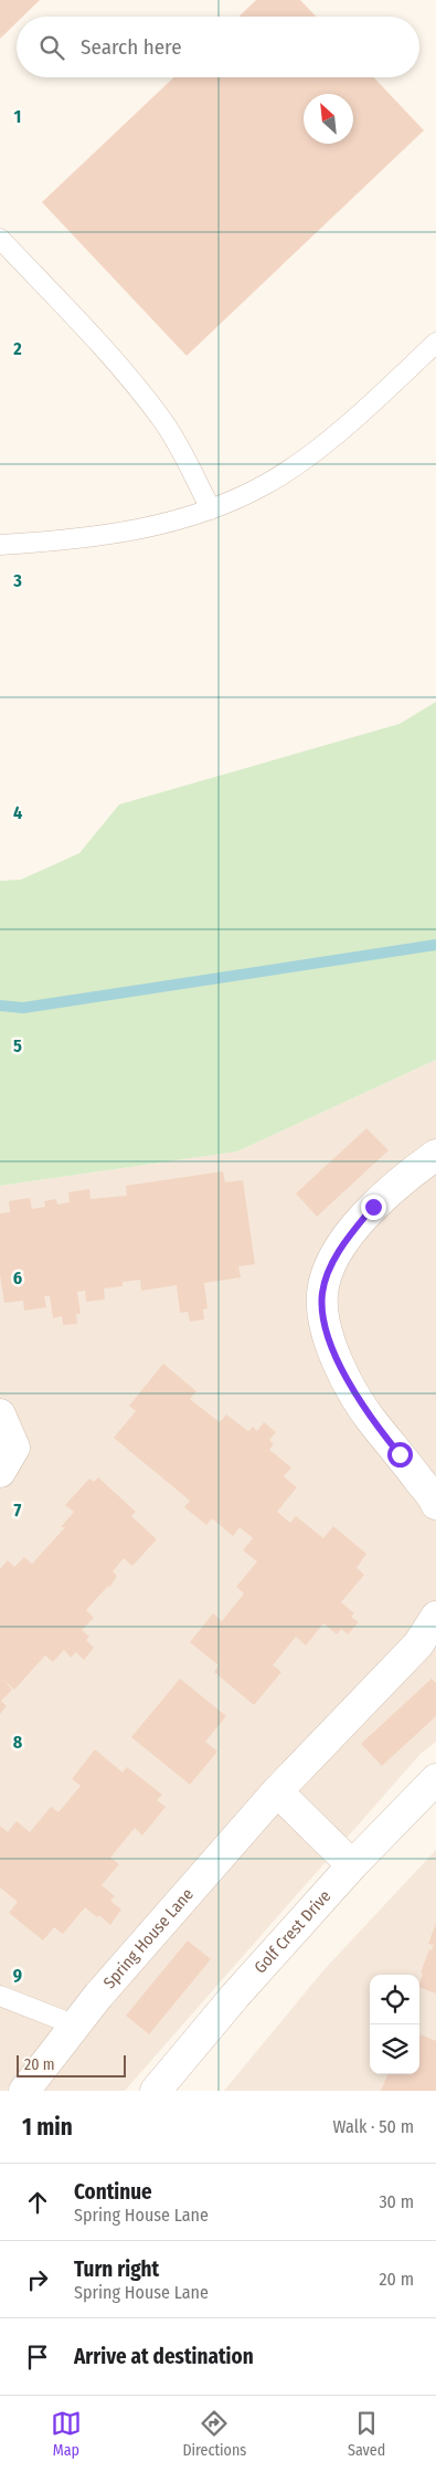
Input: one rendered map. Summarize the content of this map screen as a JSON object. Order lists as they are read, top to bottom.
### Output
{
  "streets": {
    "street": ["Golf Crest Drive", "Spring House Lane"]
  },
  "scale_bar": "20 m",
  "north": "top left",
  "page": {
    "search": "Search here",
    "scale": "20 m",
    "heading": ["1 min", "Walk · 50 m"],
    "list": [
      ["Continue", "Spring House Lane", "30 m"],
      ["Turn right", "Spring House Lane", "20 m"],
      "Arrive at destination"
    ],
    "nav": ["Map", "Directions", "Saved"]
  },
  "grid": {
    "rows": [
      "1",
      "2",
      "3",
      "4",
      "5",
      "6",
      "7",
      "8",
      "9"
    ]
  }
}
